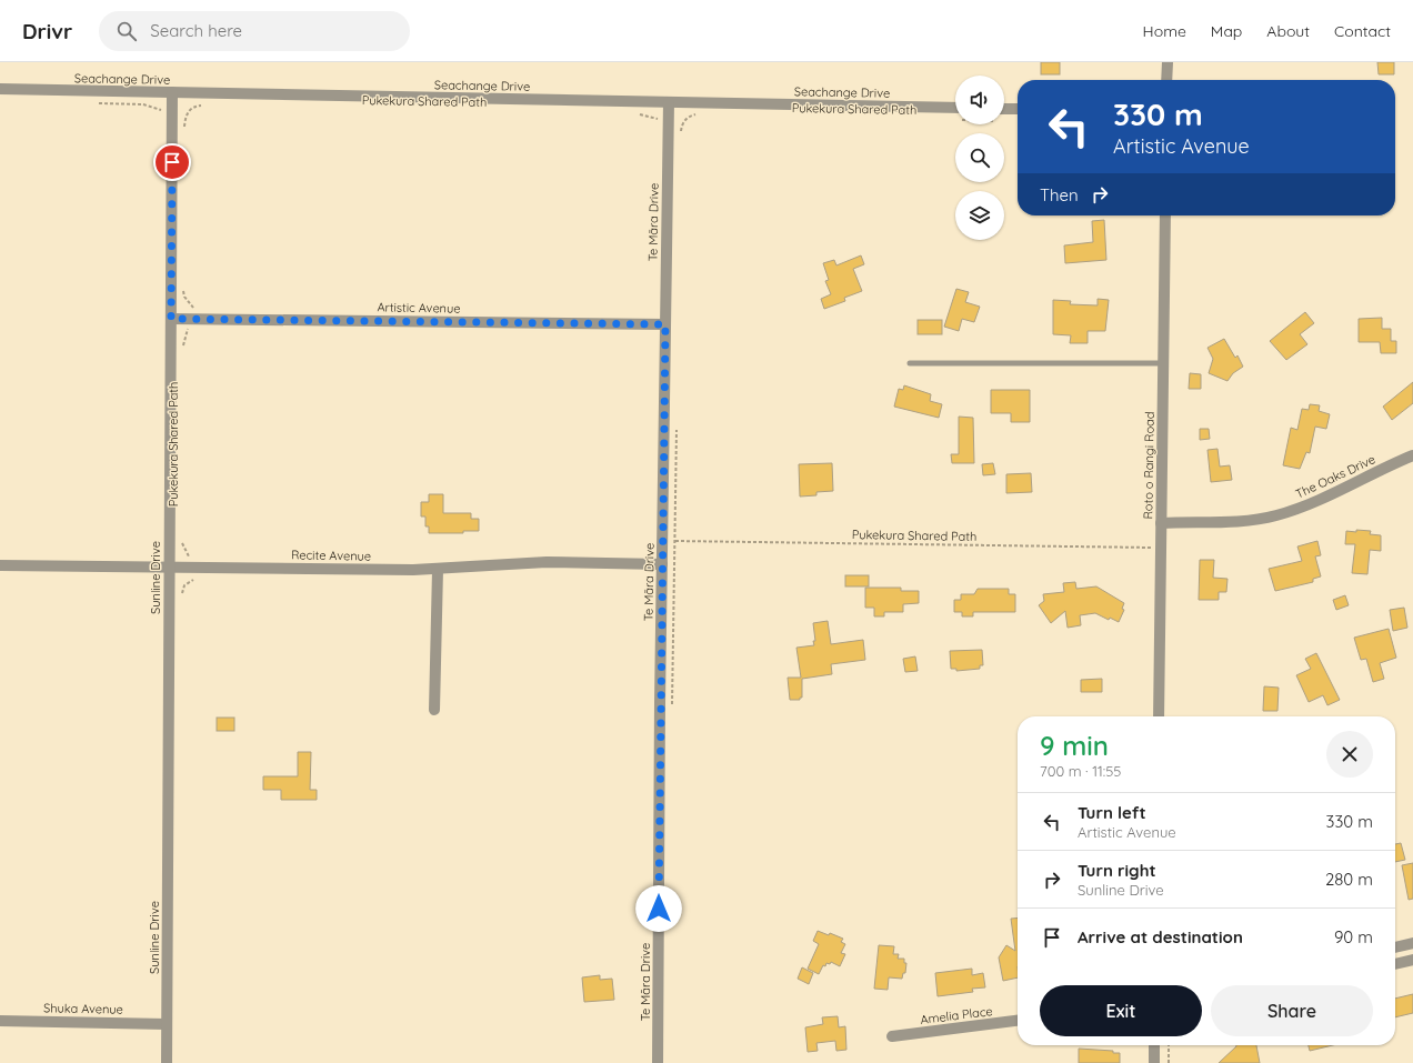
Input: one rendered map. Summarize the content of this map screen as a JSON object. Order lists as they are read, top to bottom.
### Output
{
  "streets": {
    "street": [
      "Seachange Drive",
      "Te Māra Drive",
      "Artistic Avenue",
      "Roto o Rangi Road",
      "The Oaks Drive",
      "Recite Avenue",
      "Sunline Drive",
      "Shuka Avenue",
      "Amelia Place"
    ],
    "path": ["Pukekura Shared Path"]
  },
  "crossings": [
    ["Seachange Drive", "Te Māra Drive"],
    ["Seachange Drive", "Sunline Drive"],
    ["Te Māra Drive", "Artistic Avenue"],
    ["Te Māra Drive", "Recite Avenue"],
    ["Artistic Avenue", "Sunline Drive"],
    ["Roto o Rangi Road", "The Oaks Drive"],
    ["Recite Avenue", "Sunline Drive"],
    ["Sunline Drive", "Shuka Avenue"]
  ],
  "page": {
    "header": "Drivr",
    "search": "Search here",
    "nav": [
      "Home",
      "Map",
      "About",
      "Contact"
    ],
    "turn": ["330 m", "Artistic Avenue"],
    "then": "Then",
    "heading": ["9 min", "700 m · 11:55"],
    "list": [
      {
        "name": "Turn left",
        "note": "Artistic Avenue",
        "value": "330 m"
      },
      {
        "name": "Turn right",
        "note": "Sunline Drive",
        "value": "280 m"
      },
      {
        "name": "Arrive at destination",
        "value": "90 m"
      }
    ],
    "buttons": ["Exit", "Share"]
  }
}
